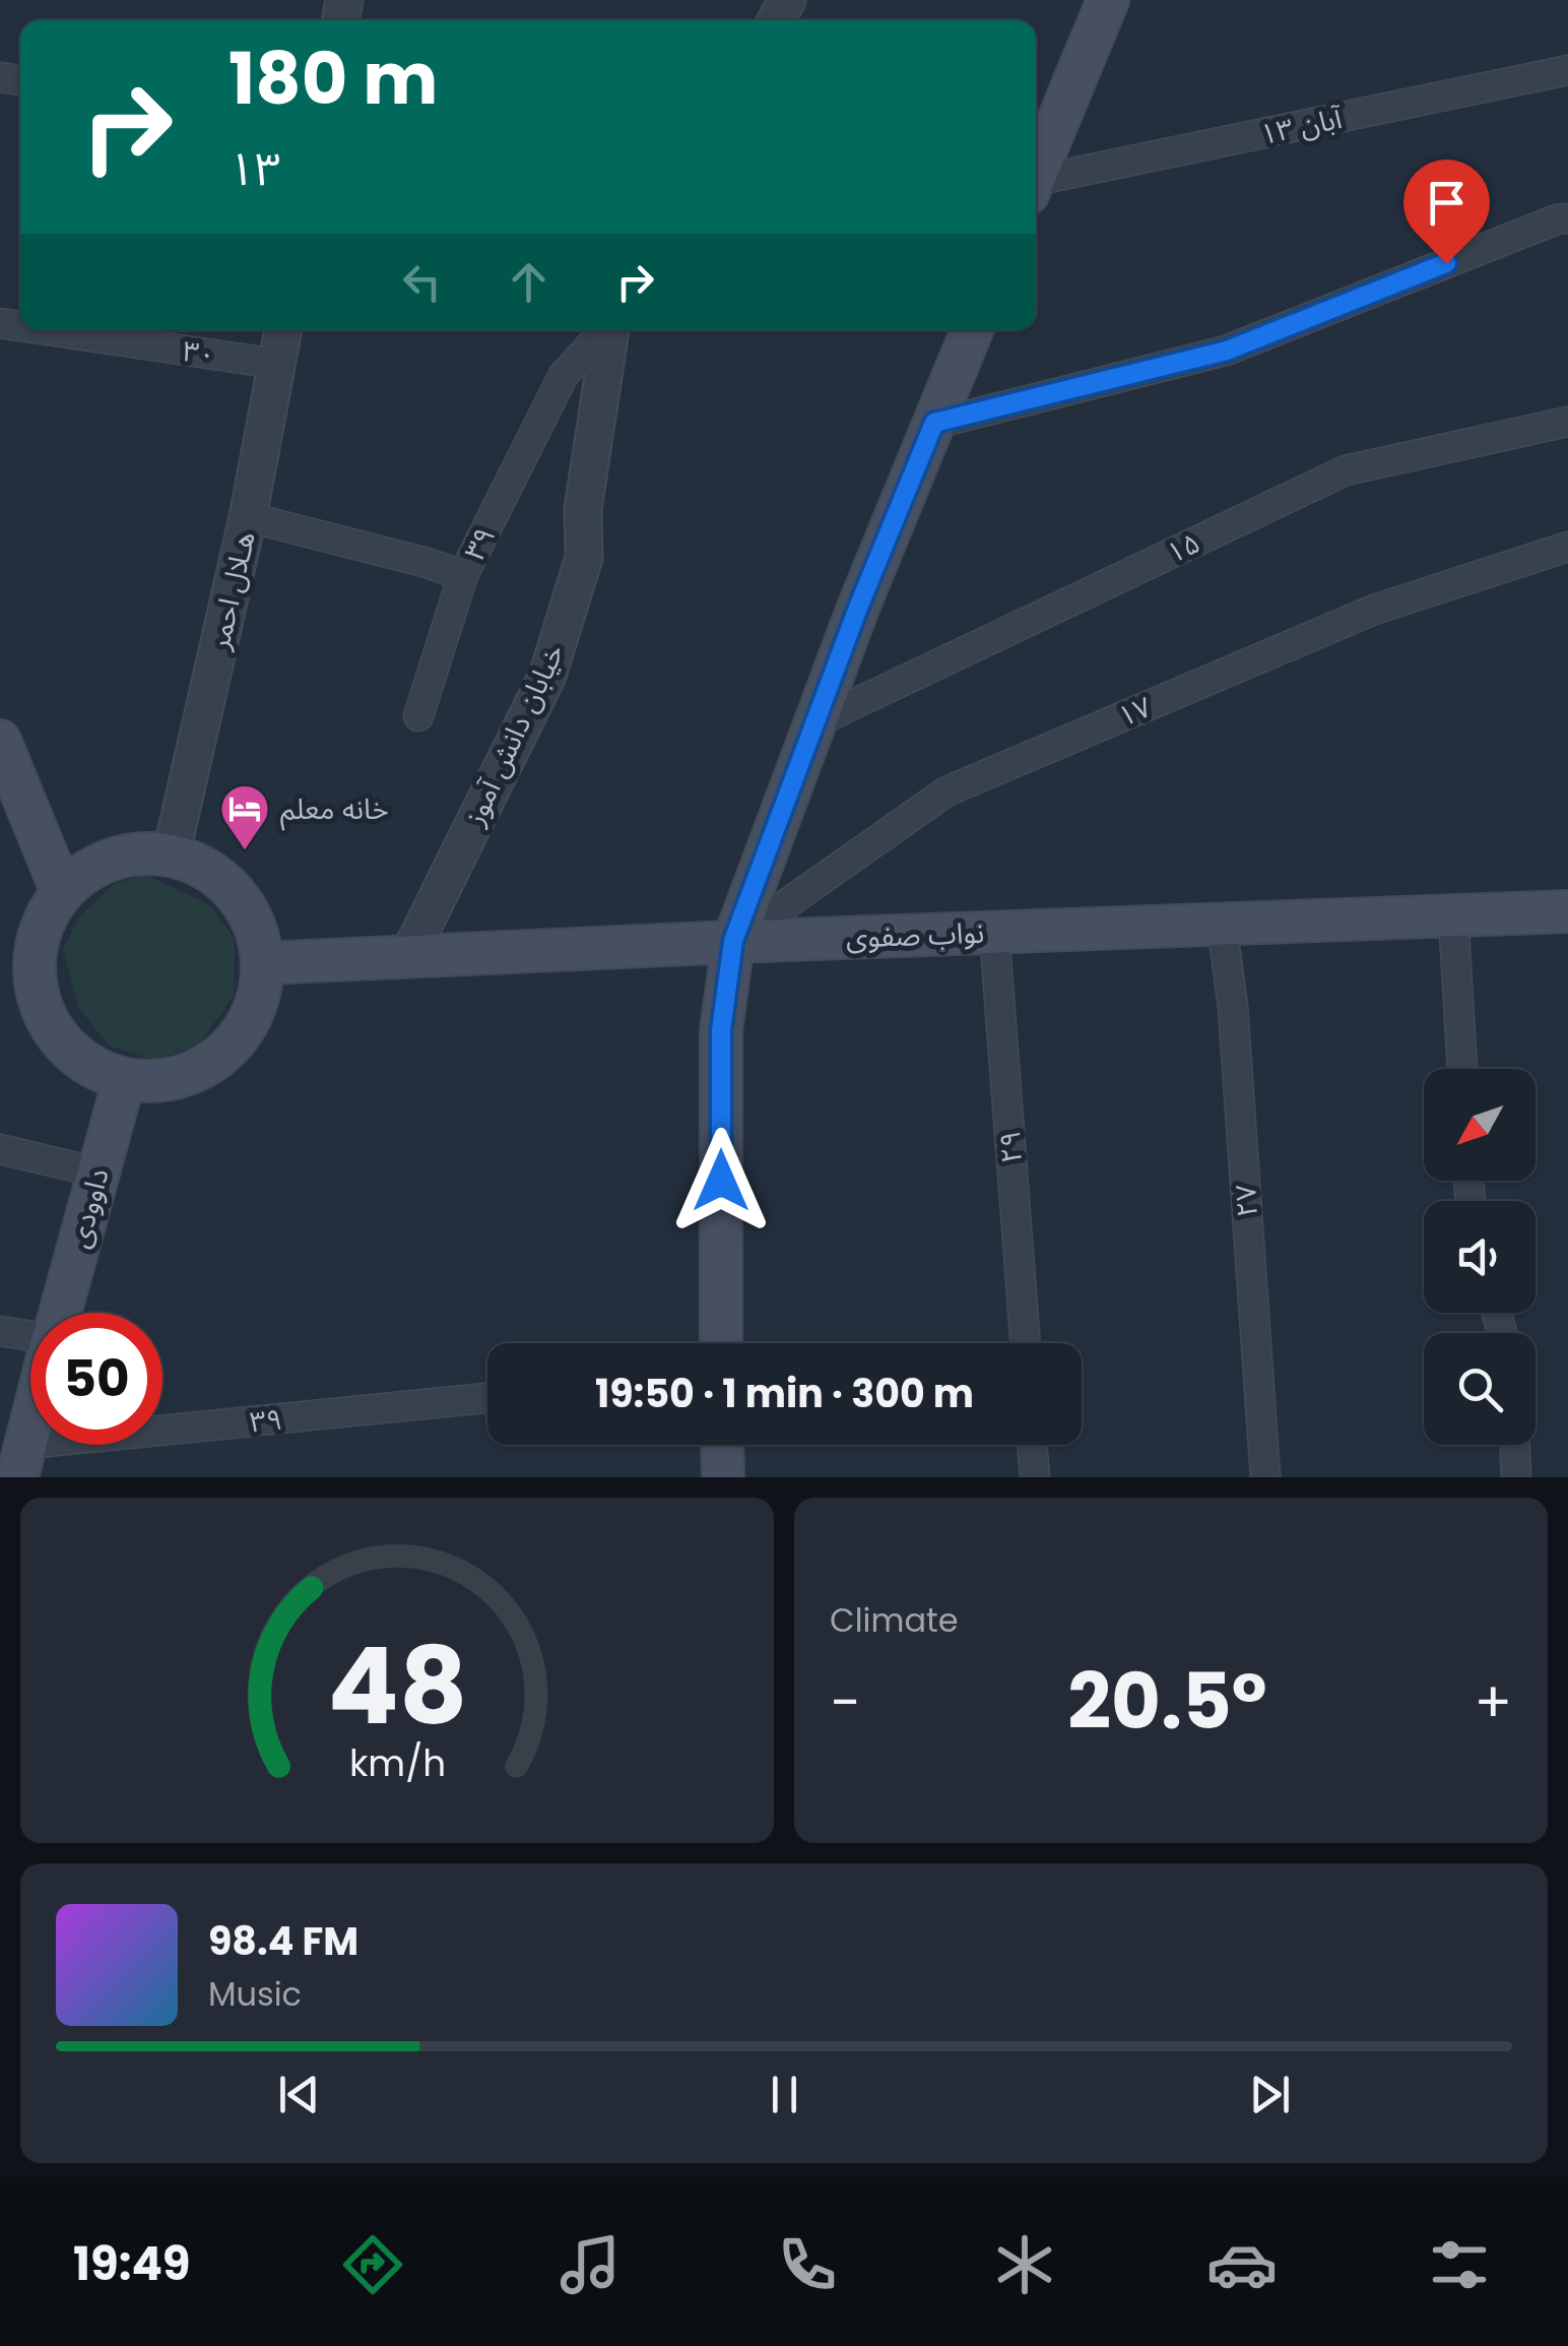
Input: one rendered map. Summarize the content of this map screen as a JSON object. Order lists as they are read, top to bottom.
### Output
{
  "streets": {
    "main road": ["نواب صفوی", "داوودی"],
    "street": [
      "۱۳ آبان",
      "۳۰",
      "۳۹",
      "۱۵",
      "هـلال احمر",
      "۱۷",
      "خیابان دانش آموز",
      "۲۹",
      "۲۷"
    ]
  },
  "crossings": [
    ["۳۰", "هـلال احمر"],
    ["۳۹", "هـلال احمر"],
    ["۳۹", "داوودی"],
    ["هـلال احمر", "نواب صفوی"],
    ["هـلال احمر", "داوودی"],
    ["۱۷", "نواب صفوی"],
    ["خیابان دانش آموز", "نواب صفوی"],
    ["نواب صفوی", "۲۹"],
    ["نواب صفوی", "۲۷"],
    ["نواب صفوی", "داوودی"]
  ],
  "places": {
    "hotel": ["خانه معلم"]
  },
  "north": "bottom left",
  "page": {
    "turn": ["180 m", "۱۳"],
    "limit": "50",
    "trip": "19:50 · 1 min · 300 m",
    "tile": "Climate",
    "heat": ["−", "20.5°", "+"],
    "song": ["98.4 FM", "Music"],
    "tabs": "19:49",
    "gauge": ["48", "km/h"]
  }
}
